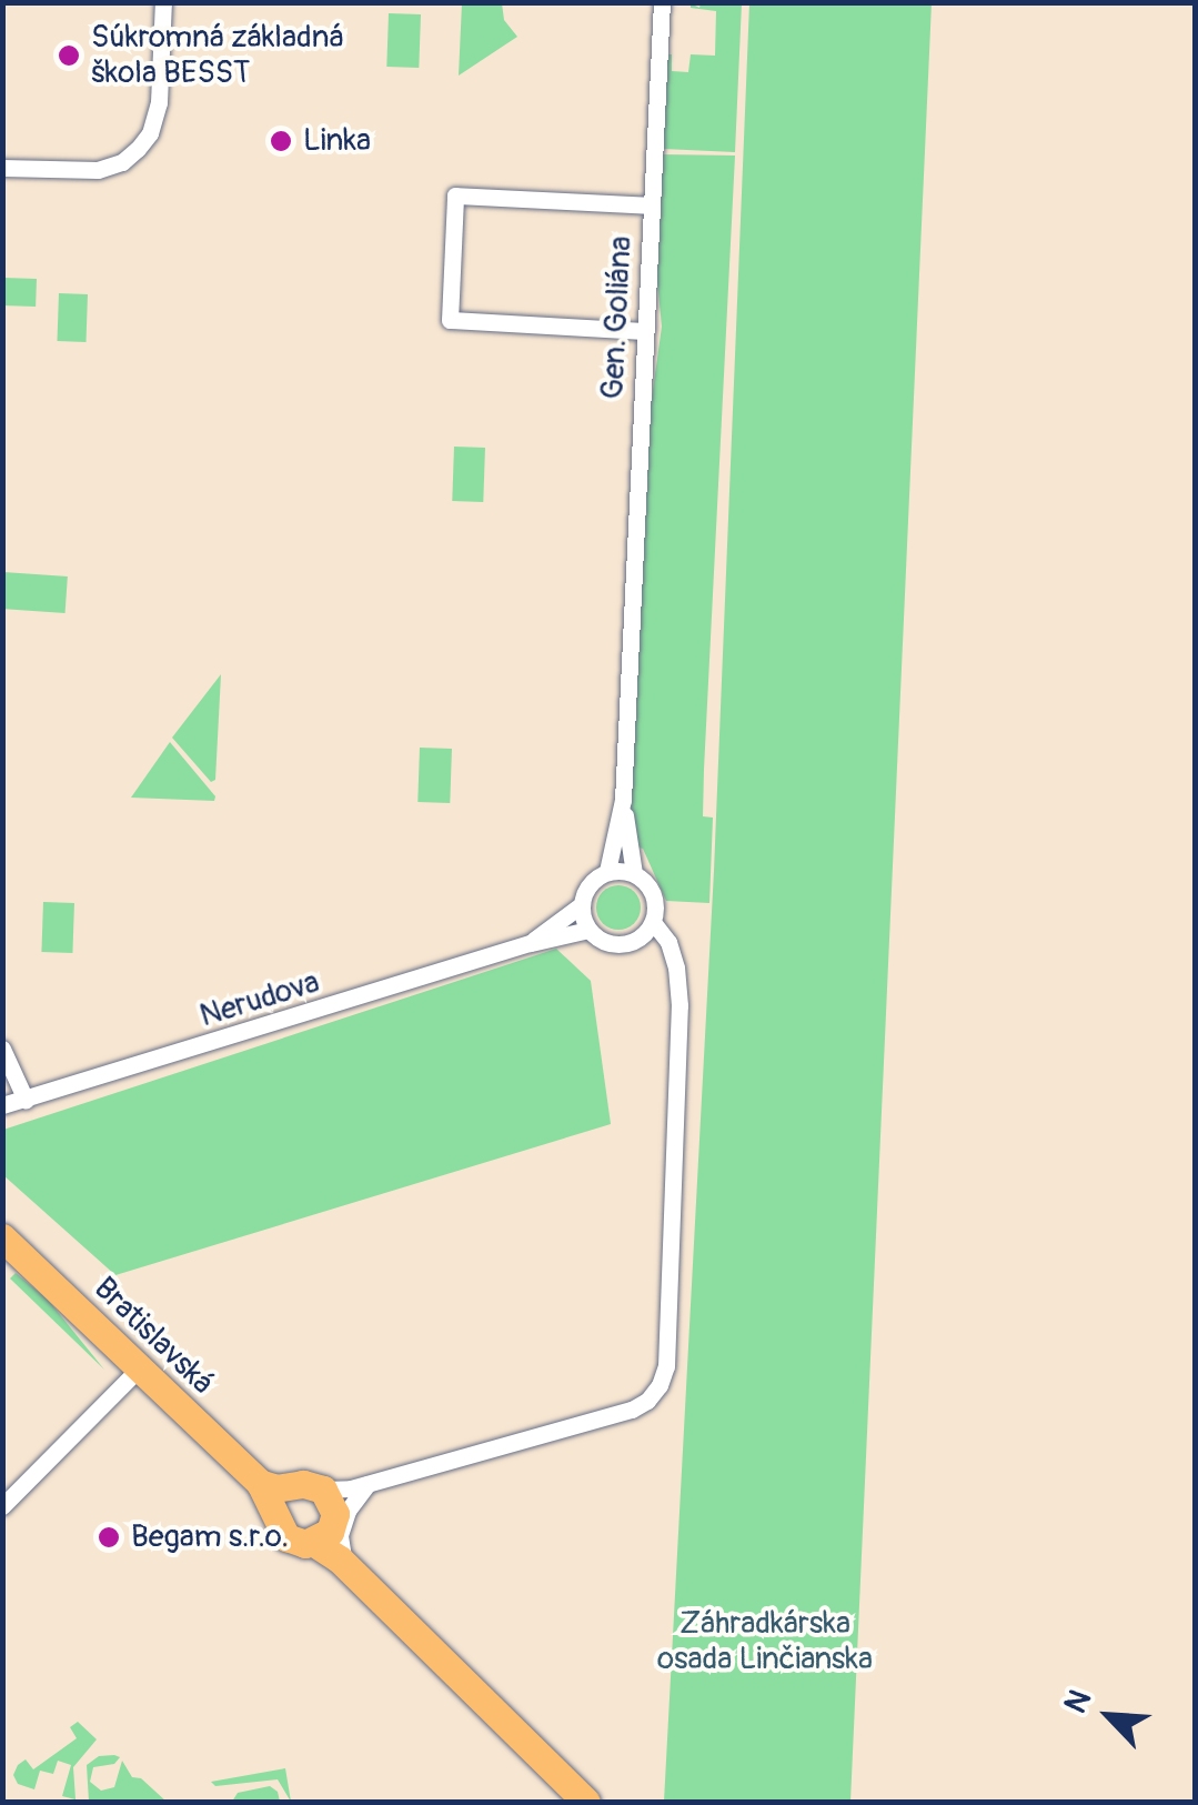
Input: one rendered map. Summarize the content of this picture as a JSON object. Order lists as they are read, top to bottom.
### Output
{
  "streets": {
    "main road": ["Bratislavská"],
    "street": ["Gen. Goliána", "Nerudova"]
  },
  "parks": ["Záhradkárska osada Linčianska"],
  "places": ["Súkromná základná škola BESST", "Linka", "Begam s.r.o."],
  "north": "top left"
}
